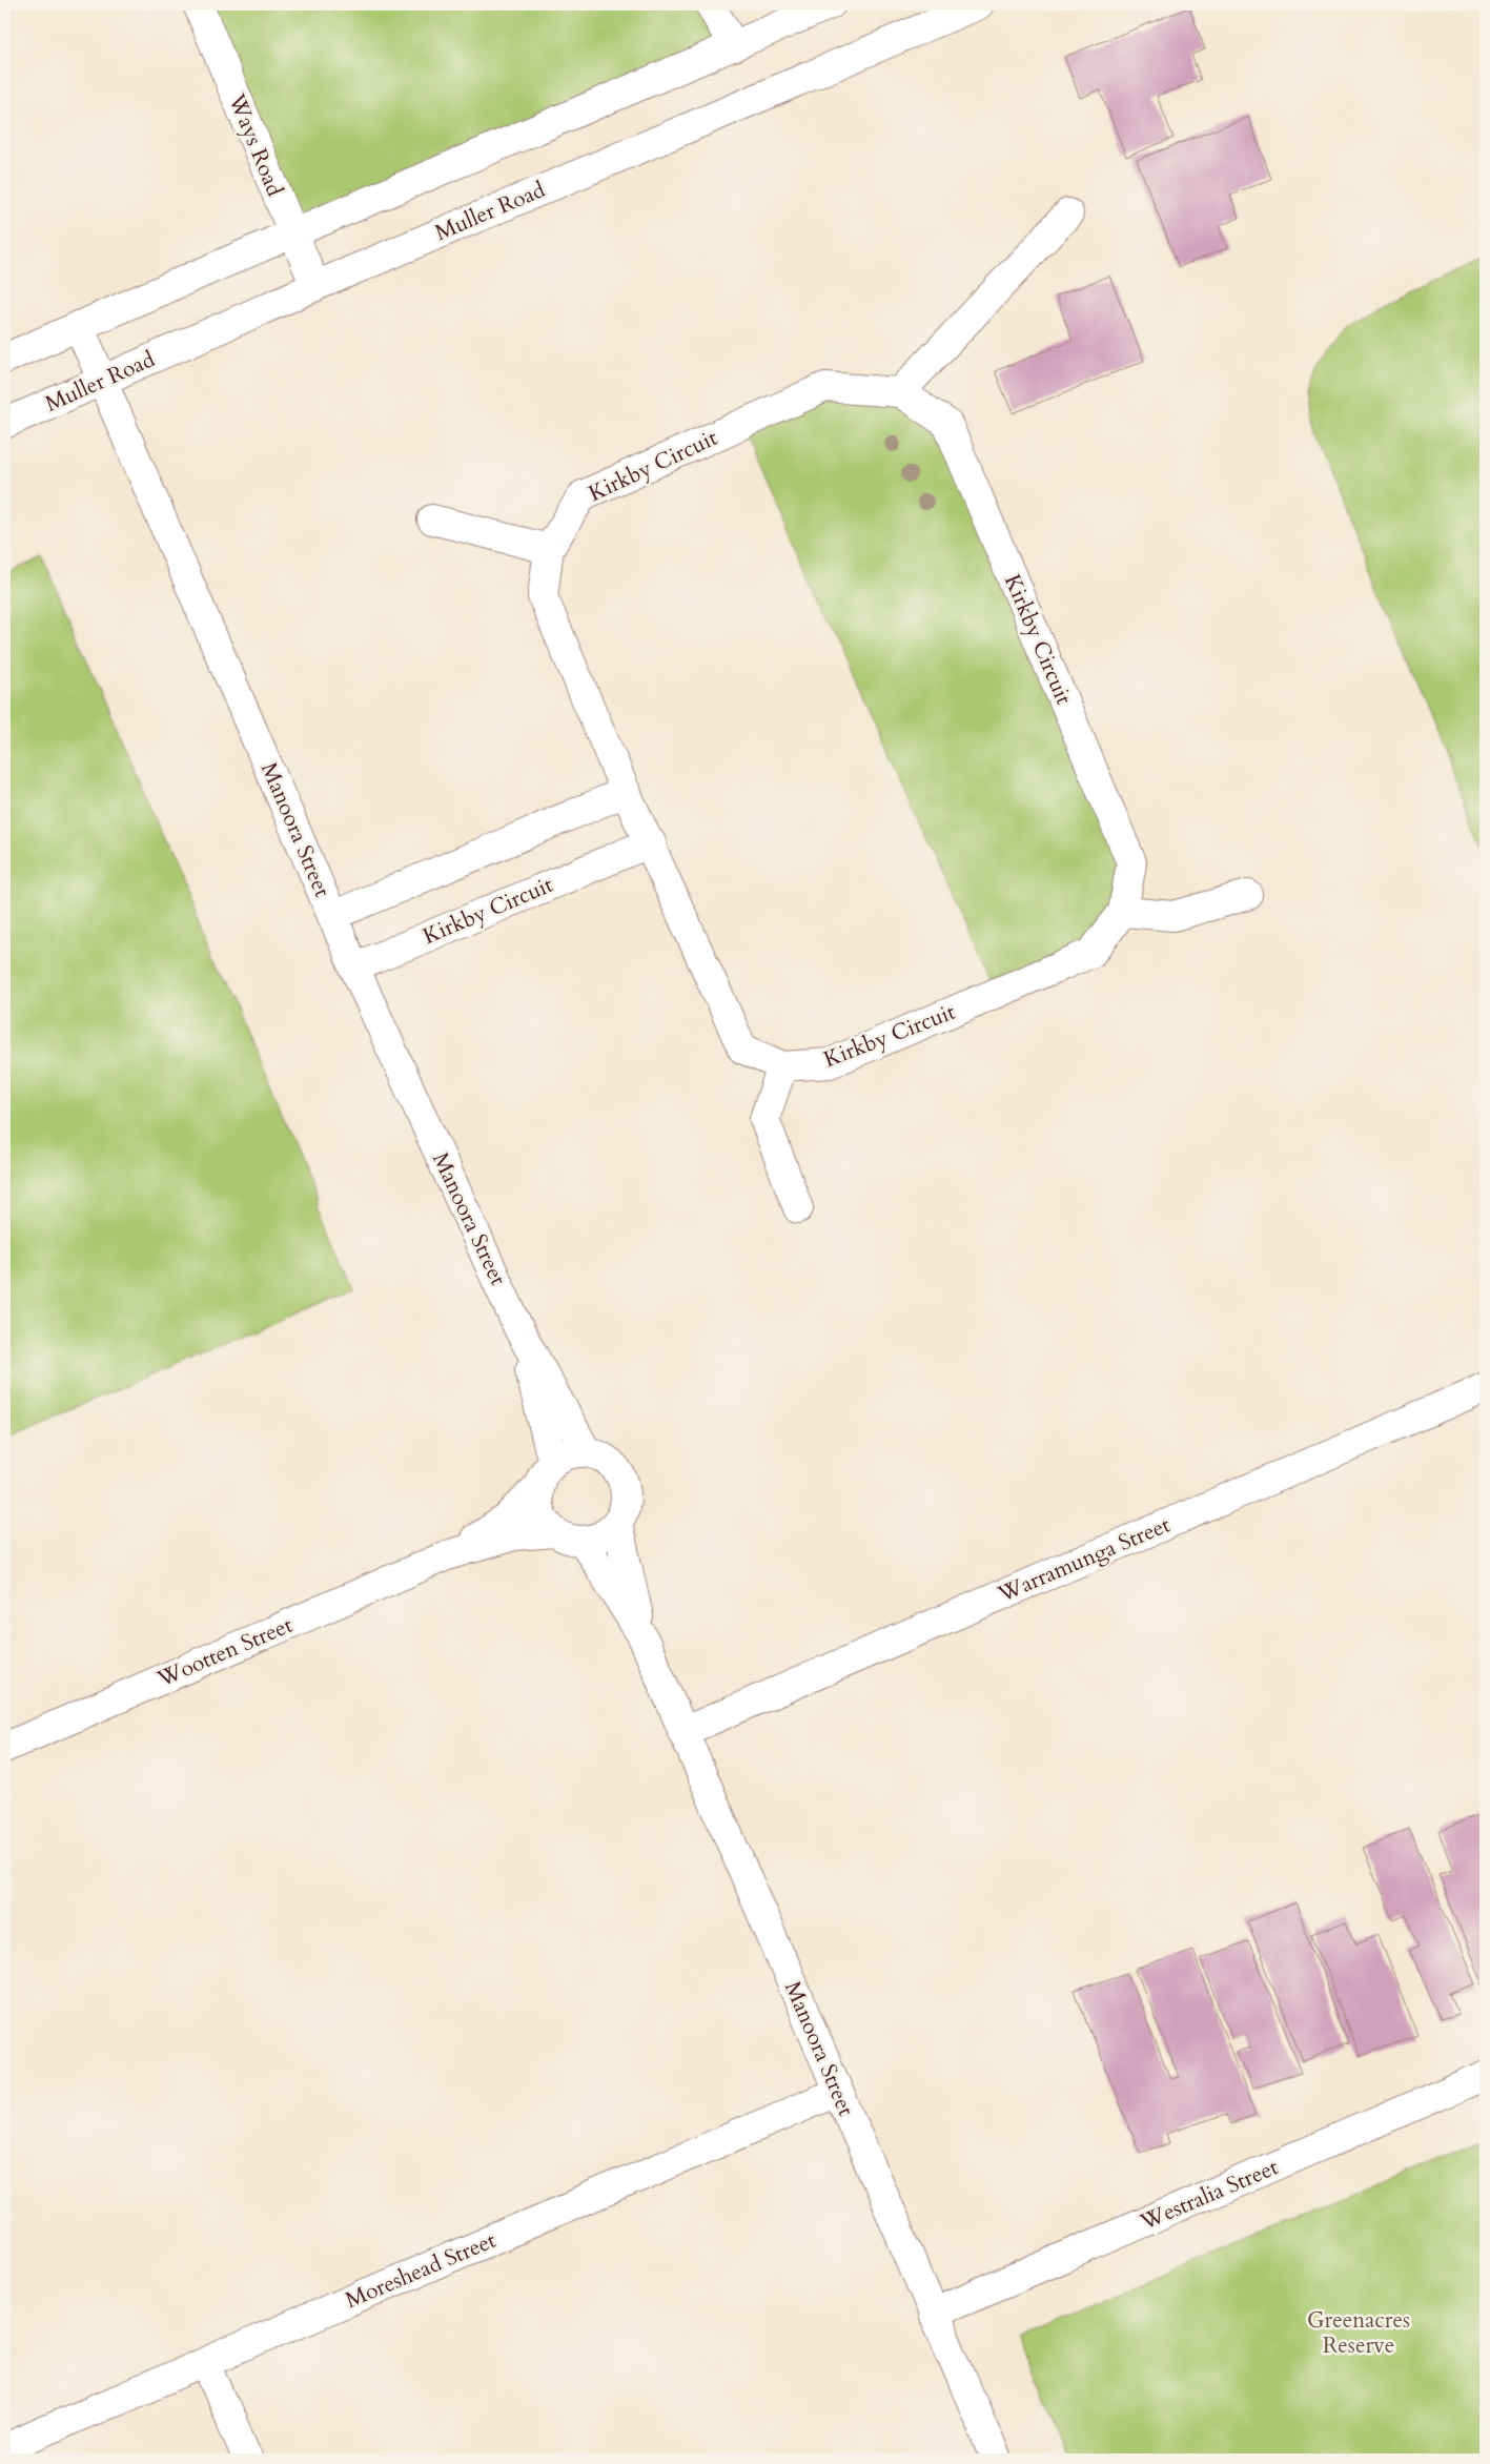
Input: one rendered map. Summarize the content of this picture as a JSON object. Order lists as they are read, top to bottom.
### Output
{
  "streets": {
    "street": [
      "Ways Road",
      "Muller Road",
      "Kirkby Circuit",
      "Manoora Street",
      "Warramunga Street",
      "Wootten Street",
      "Westralia Street",
      "Moreshead Street"
    ]
  },
  "crossings": [
    ["Ways Road", "Muller Road"],
    ["Muller Road", "Manoora Street"],
    ["Kirkby Circuit", "Manoora Street"],
    ["Manoora Street", "Warramunga Street"],
    ["Manoora Street", "Wootten Street"],
    ["Manoora Street", "Westralia Street"],
    ["Manoora Street", "Moreshead Street"]
  ],
  "parks": ["Greenacres Reserve"]
}
